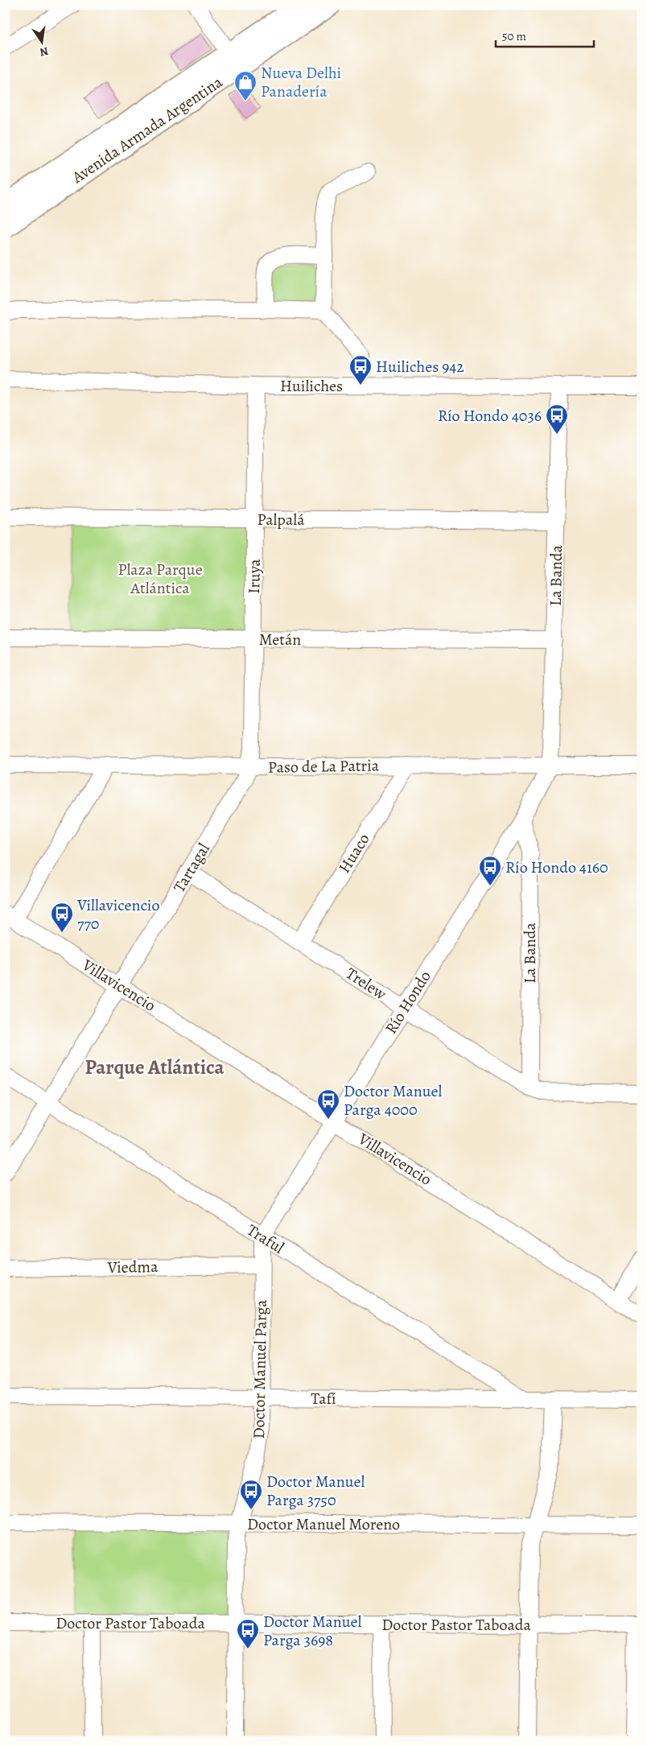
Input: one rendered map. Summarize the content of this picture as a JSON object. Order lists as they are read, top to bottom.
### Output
{
  "streets": {
    "main road": ["Avenida Armada Argentina"],
    "street": [
      "Huiliches",
      "Palpalá",
      "La Banda",
      "Iruya",
      "Metán",
      "Paso de La Patria",
      "Huaco",
      "Tartagal",
      "Trelew",
      "Villavicencio",
      "Río Hondo",
      "Traful",
      "Viedma",
      "Doctor Manuel Parga",
      "Tafí",
      "Doctor Manuel Moreno",
      "Doctor Pastor Taboada"
    ]
  },
  "crossings": [
    ["Huiliches", "La Banda"],
    ["Huiliches", "Iruya"],
    ["Palpalá", "La Banda"],
    ["Palpalá", "Iruya"],
    ["La Banda", "Metán"],
    ["La Banda", "Paso de La Patria"],
    ["La Banda", "Trelew"],
    ["La Banda", "Río Hondo"],
    ["Iruya", "Metán"],
    ["Iruya", "Paso de La Patria"],
    ["Iruya", "Tartagal"],
    ["Paso de La Patria", "Huaco"],
    ["Paso de La Patria", "Tartagal"],
    ["Paso de La Patria", "Río Hondo"],
    ["Huaco", "Trelew"],
    ["Tartagal", "Trelew"],
    ["Tartagal", "Villavicencio"],
    ["Tartagal", "Traful"],
    ["Trelew", "Río Hondo"],
    ["Villavicencio", "Río Hondo"],
    ["Río Hondo", "Traful"],
    ["Río Hondo", "Doctor Manuel Parga"],
    ["Traful", "Doctor Manuel Parga"],
    ["Traful", "Tafí"],
    ["Viedma", "Doctor Manuel Parga"],
    ["Doctor Manuel Parga", "Tafí"],
    ["Doctor Manuel Parga", "Doctor Manuel Moreno"],
    ["Doctor Manuel Parga", "Doctor Pastor Taboada"]
  ],
  "districts": ["Parque Atlántica"],
  "parks": ["Plaza Parque Atlántica"],
  "places": {
    "shop": ["Nueva Delhi Panadería"],
    "bus stop": [
      "Huiliches 942",
      "Río Hondo 4036",
      "Río Hondo 4160",
      "Villavicencio 770",
      "Doctor Manuel Parga 4000",
      "Doctor Manuel Parga 3750",
      "Doctor Manuel Parga 3698"
    ]
  },
  "scale_bar": "50 m",
  "north": "bottom"
}
